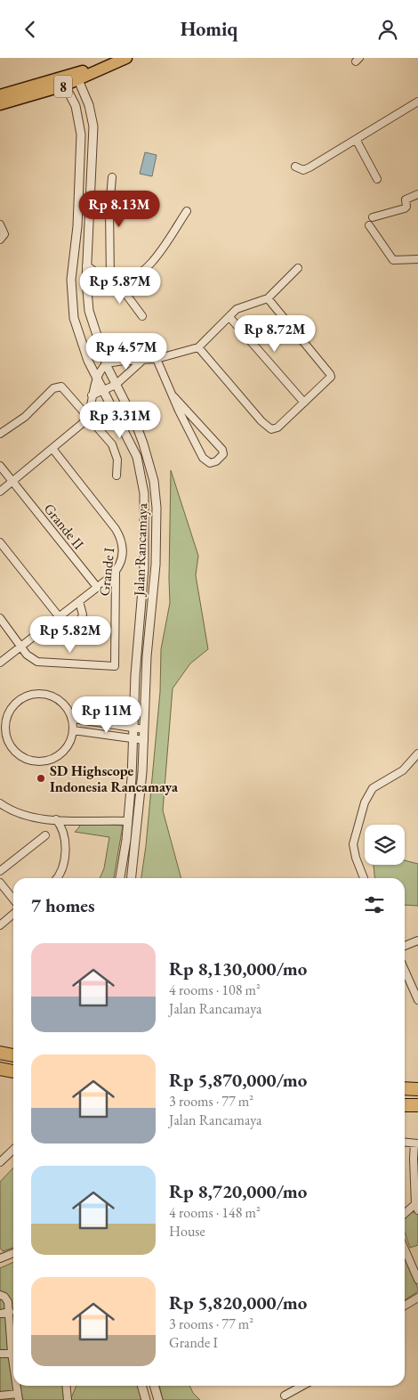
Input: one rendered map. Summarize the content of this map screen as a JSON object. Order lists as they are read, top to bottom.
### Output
{
  "streets": {
    "highway": ["8"],
    "street": ["Grande II", "Jalan Rancamaya", "Grande I"]
  },
  "crossings": [
    ["8", "Jalan Rancamaya"]
  ],
  "places": ["SD Highscope Indonesia Rancamaya"],
  "page": {
    "header": "Homiq",
    "price": [
      "Rp 8.13M",
      "Rp 5.87M",
      "Rp 8.72M",
      "Rp 4.57M",
      "Rp 3.31M",
      "Rp 5.82M",
      "Rp 11M"
    ],
    "heading": "7 homes",
    "list": [
      {
        "name": "Rp 8,130,000/mo",
        "note": "4 rooms · 108 m² · Jalan Rancamaya"
      },
      {
        "name": "Rp 5,870,000/mo",
        "note": "3 rooms · 77 m² · Jalan Rancamaya"
      },
      {
        "name": "Rp 8,720,000/mo",
        "note": "4 rooms · 148 m² · House"
      },
      {
        "name": "Rp 5,820,000/mo",
        "note": "3 rooms · 77 m² · Grande I"
      }
    ]
  }
}
